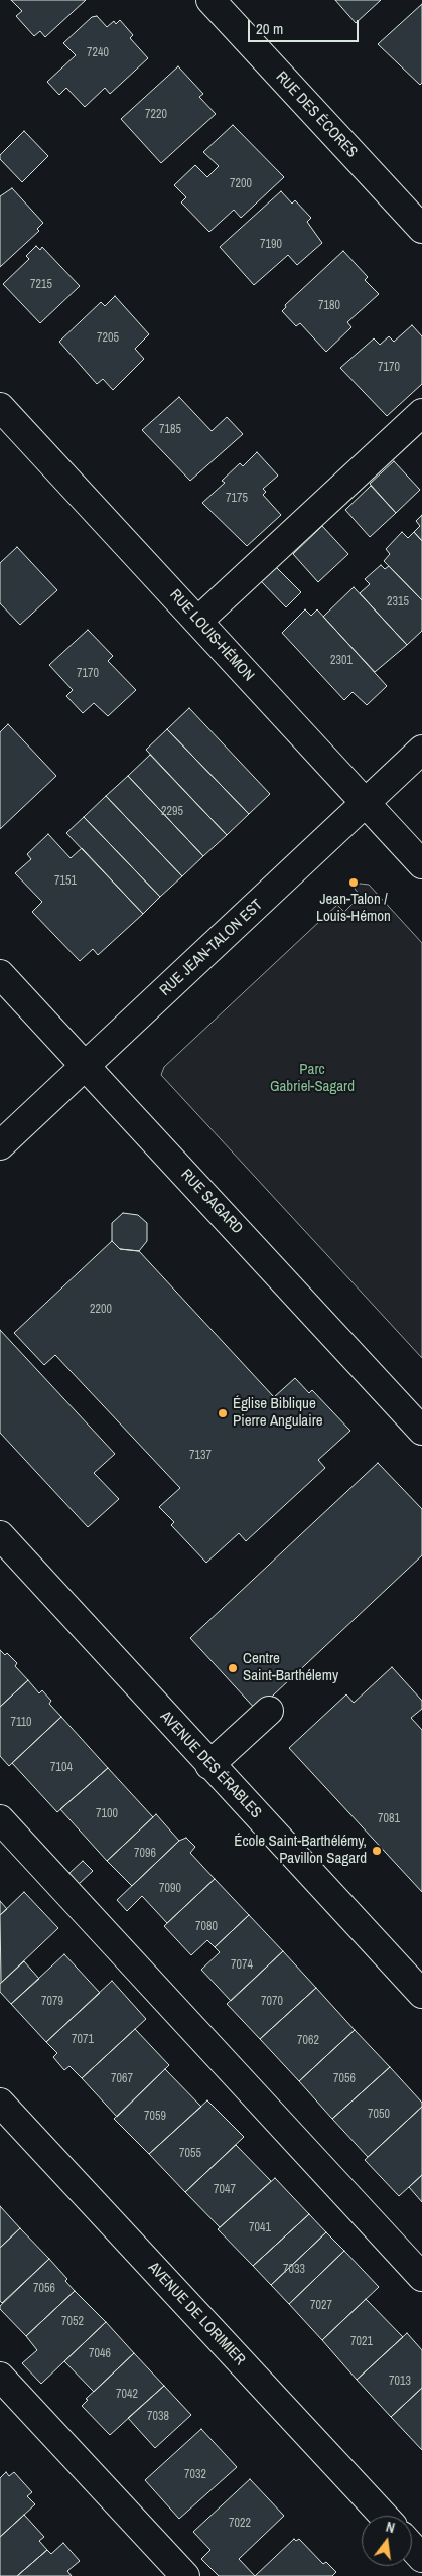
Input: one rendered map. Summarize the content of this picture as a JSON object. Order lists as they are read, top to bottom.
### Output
{
  "streets": {
    "street": [
      "RUE DES ÉCORES",
      "RUE LOUIS-HÉMON",
      "RUE JEAN-TALON EST",
      "RUE SAGARD",
      "AVENUE DES ÉRABLES",
      "AVENUE DE LORIMIER"
    ]
  },
  "crossings": [
    ["RUE LOUIS-HÉMON", "RUE JEAN-TALON EST"],
    ["RUE JEAN-TALON EST", "RUE SAGARD"]
  ],
  "parks": ["Parc Gabriel-Sagard"],
  "places": [
    "Jean-Talon / Louis-Hémon",
    "Église Biblique Pierre Angulaire",
    "Centre Saint-Barthélemy",
    "École Saint-Barthélémy, Pavillon Sagard"
  ],
  "house_numbers": [
    "7240",
    "7220",
    "7200",
    "7190",
    "7215",
    "7180",
    "7205",
    "7170",
    "7185",
    "7175",
    "2315",
    "2301",
    "7170",
    "2295",
    "7151",
    "2200",
    "7137",
    "7110",
    "7104",
    "7100",
    "7081",
    "7096",
    "7090",
    "7080",
    "7074",
    "7079",
    "7070",
    "7071",
    "7062",
    "7067",
    "7056",
    "7050",
    "7059",
    "7055",
    "7047",
    "7041",
    "7033",
    "7056",
    "7027",
    "7052",
    "7021",
    "7046",
    "7013",
    "7042",
    "7038",
    "7032",
    "7022"
  ],
  "scale_bar": "20 m",
  "north": "top"
}
